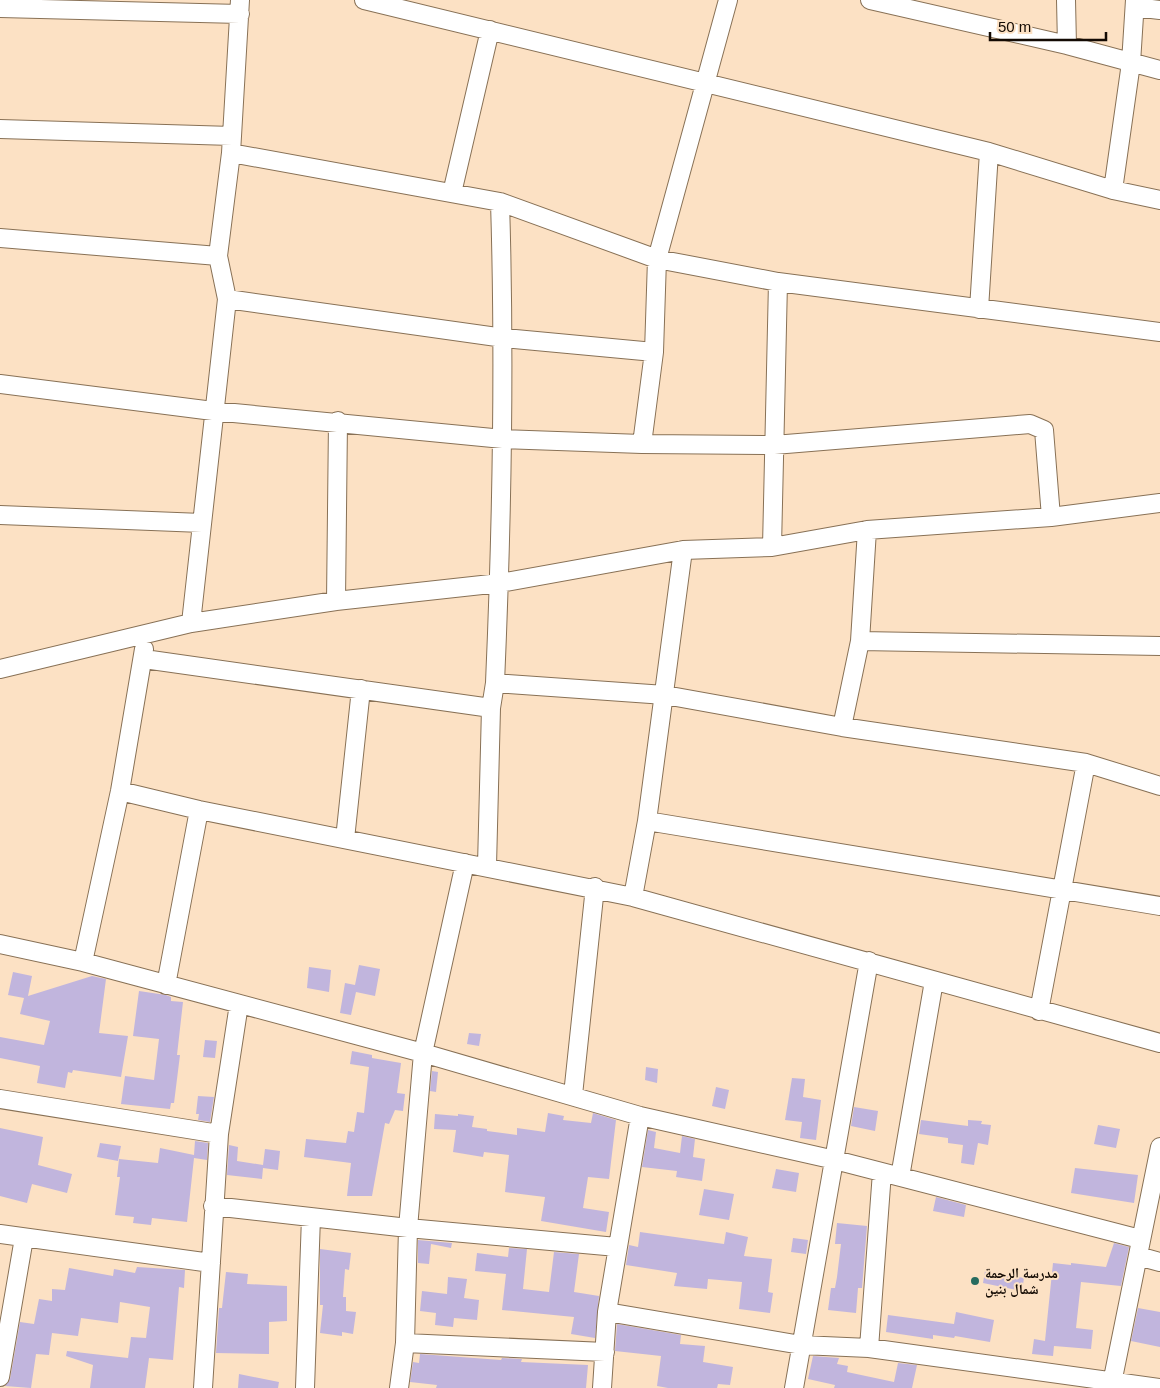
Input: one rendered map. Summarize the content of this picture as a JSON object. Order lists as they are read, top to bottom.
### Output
{
  "places": ["مدرسة الرحمة شمال بنين"],
  "scale_bar": "50 m"
}
